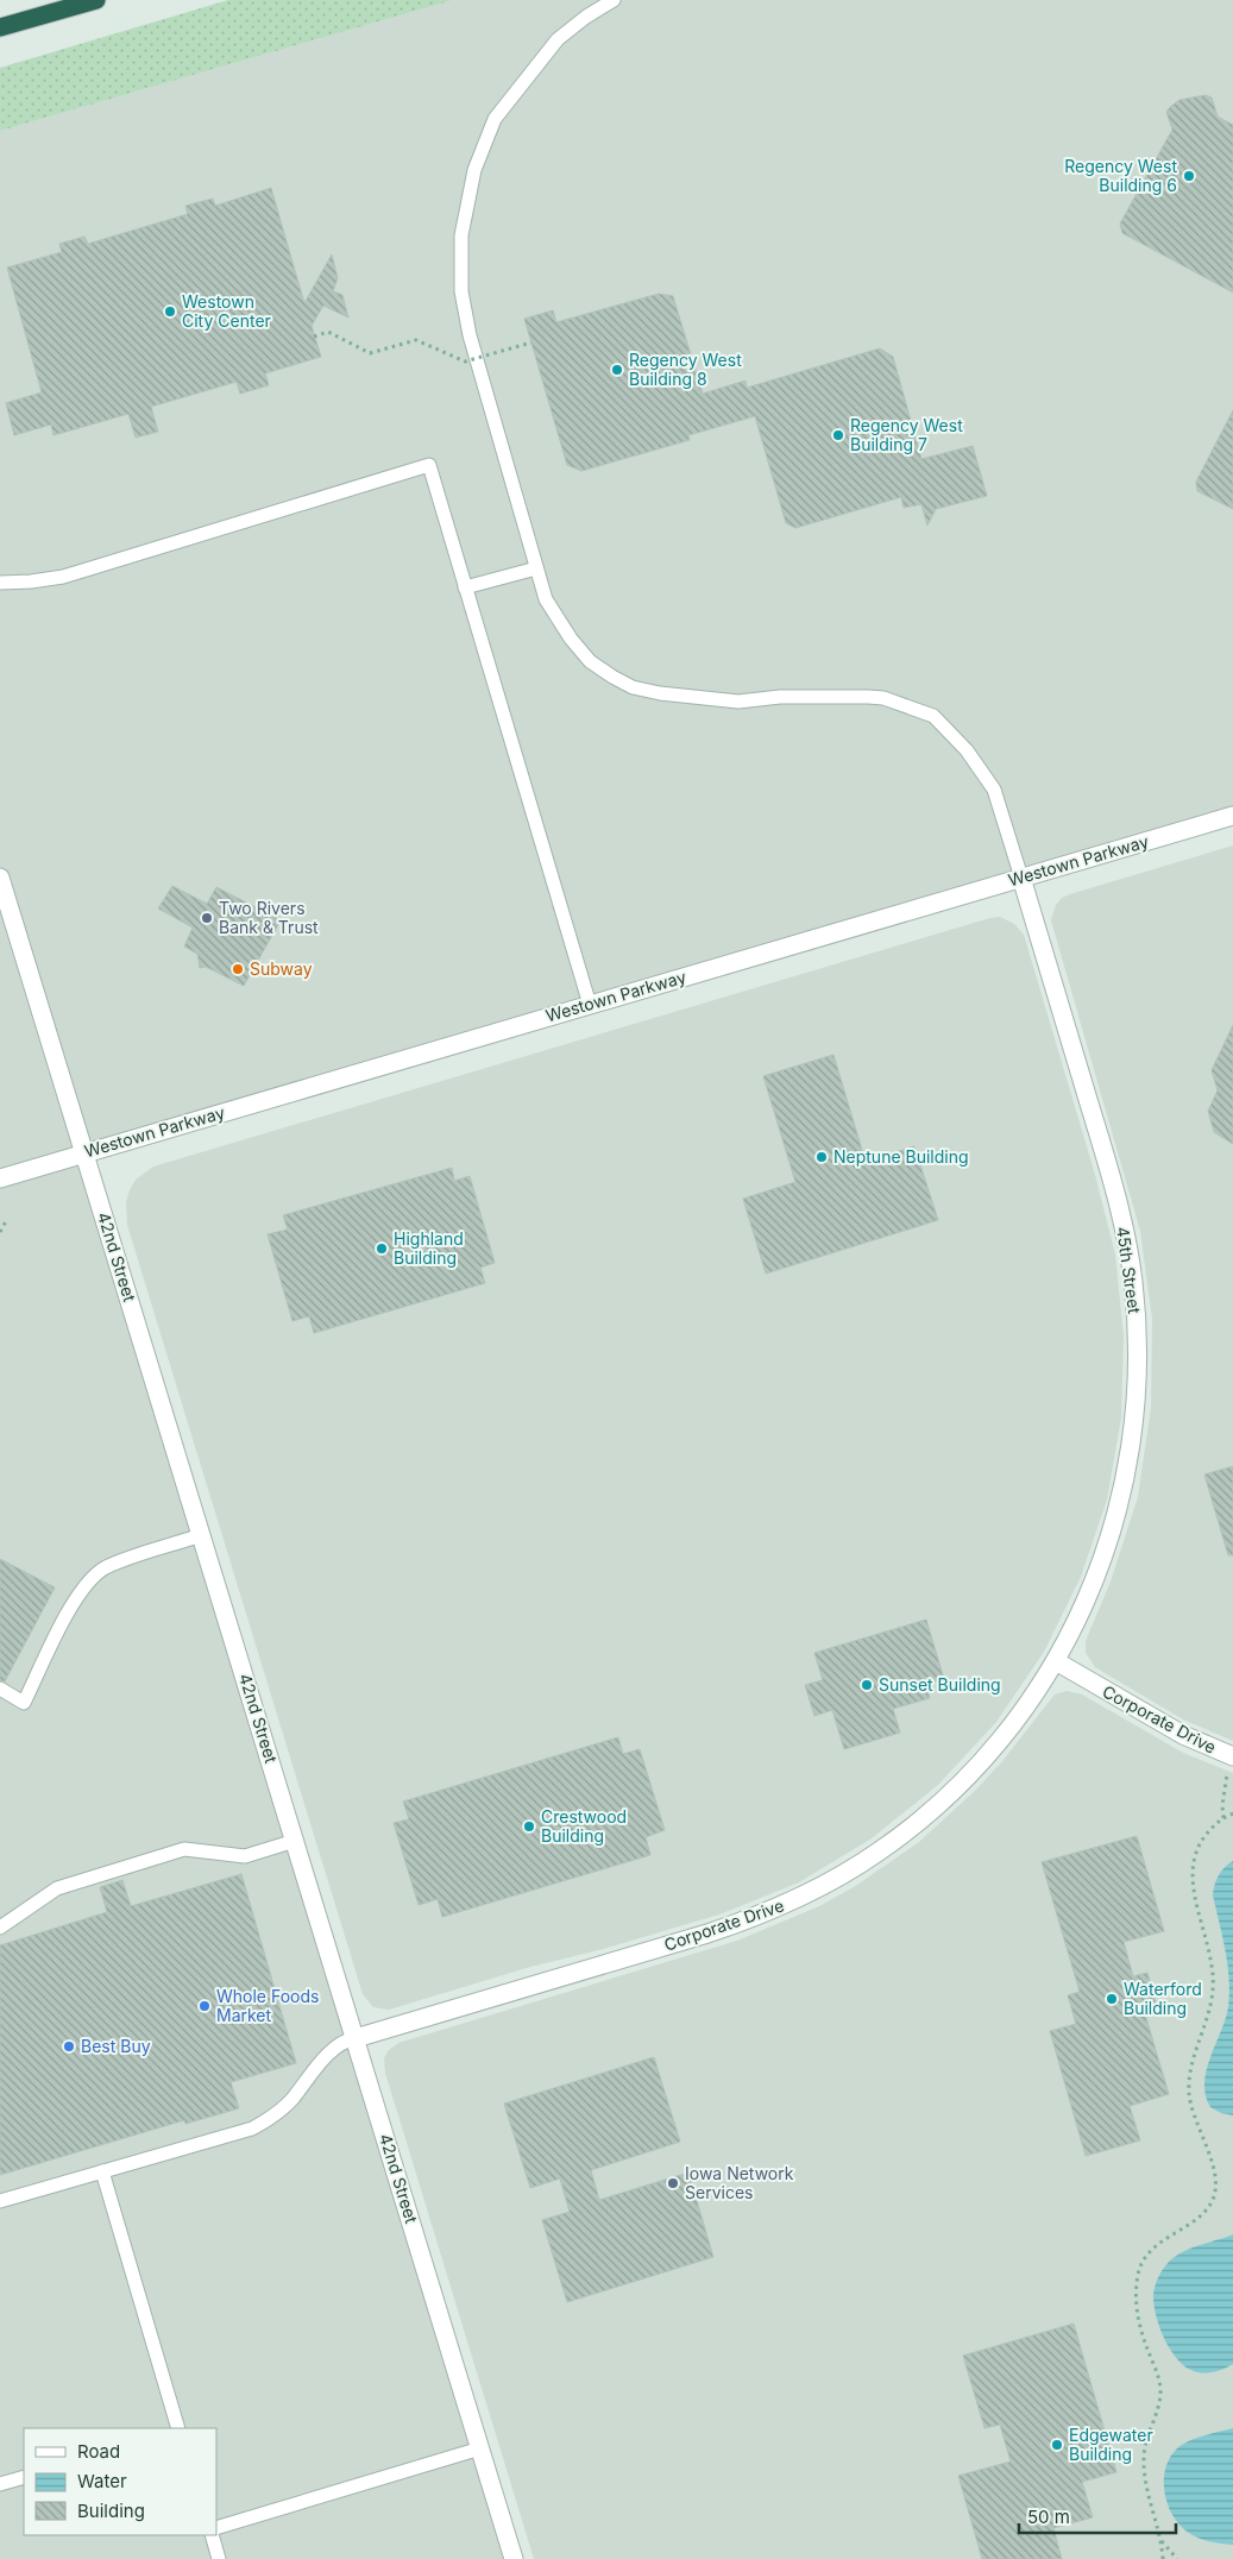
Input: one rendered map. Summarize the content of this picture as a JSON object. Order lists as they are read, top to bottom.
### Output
{
  "streets": {
    "street": [
      "Westown Parkway",
      "42nd Street",
      "45th Street",
      "Corporate Drive"
    ]
  },
  "crossings": [
    ["Westown Parkway", "42nd Street"],
    ["Westown Parkway", "45th Street"],
    ["42nd Street", "Corporate Drive"],
    ["45th Street", "Corporate Drive"]
  ],
  "places": [
    "Regency West Building 6",
    "Westown City Center",
    "Regency West Building 8",
    "Regency West Building 7",
    "Two Rivers Bank & Trust",
    "Subway",
    "Neptune Building",
    "Highland Building",
    "Sunset Building",
    "Crestwood Building",
    "Waterford Building",
    "Whole Foods Market",
    "Best Buy",
    "Iowa Network Services",
    "Edgewater Building"
  ],
  "legend": ["Road", "Water", "Building"],
  "scale_bar": "50 m"
}
